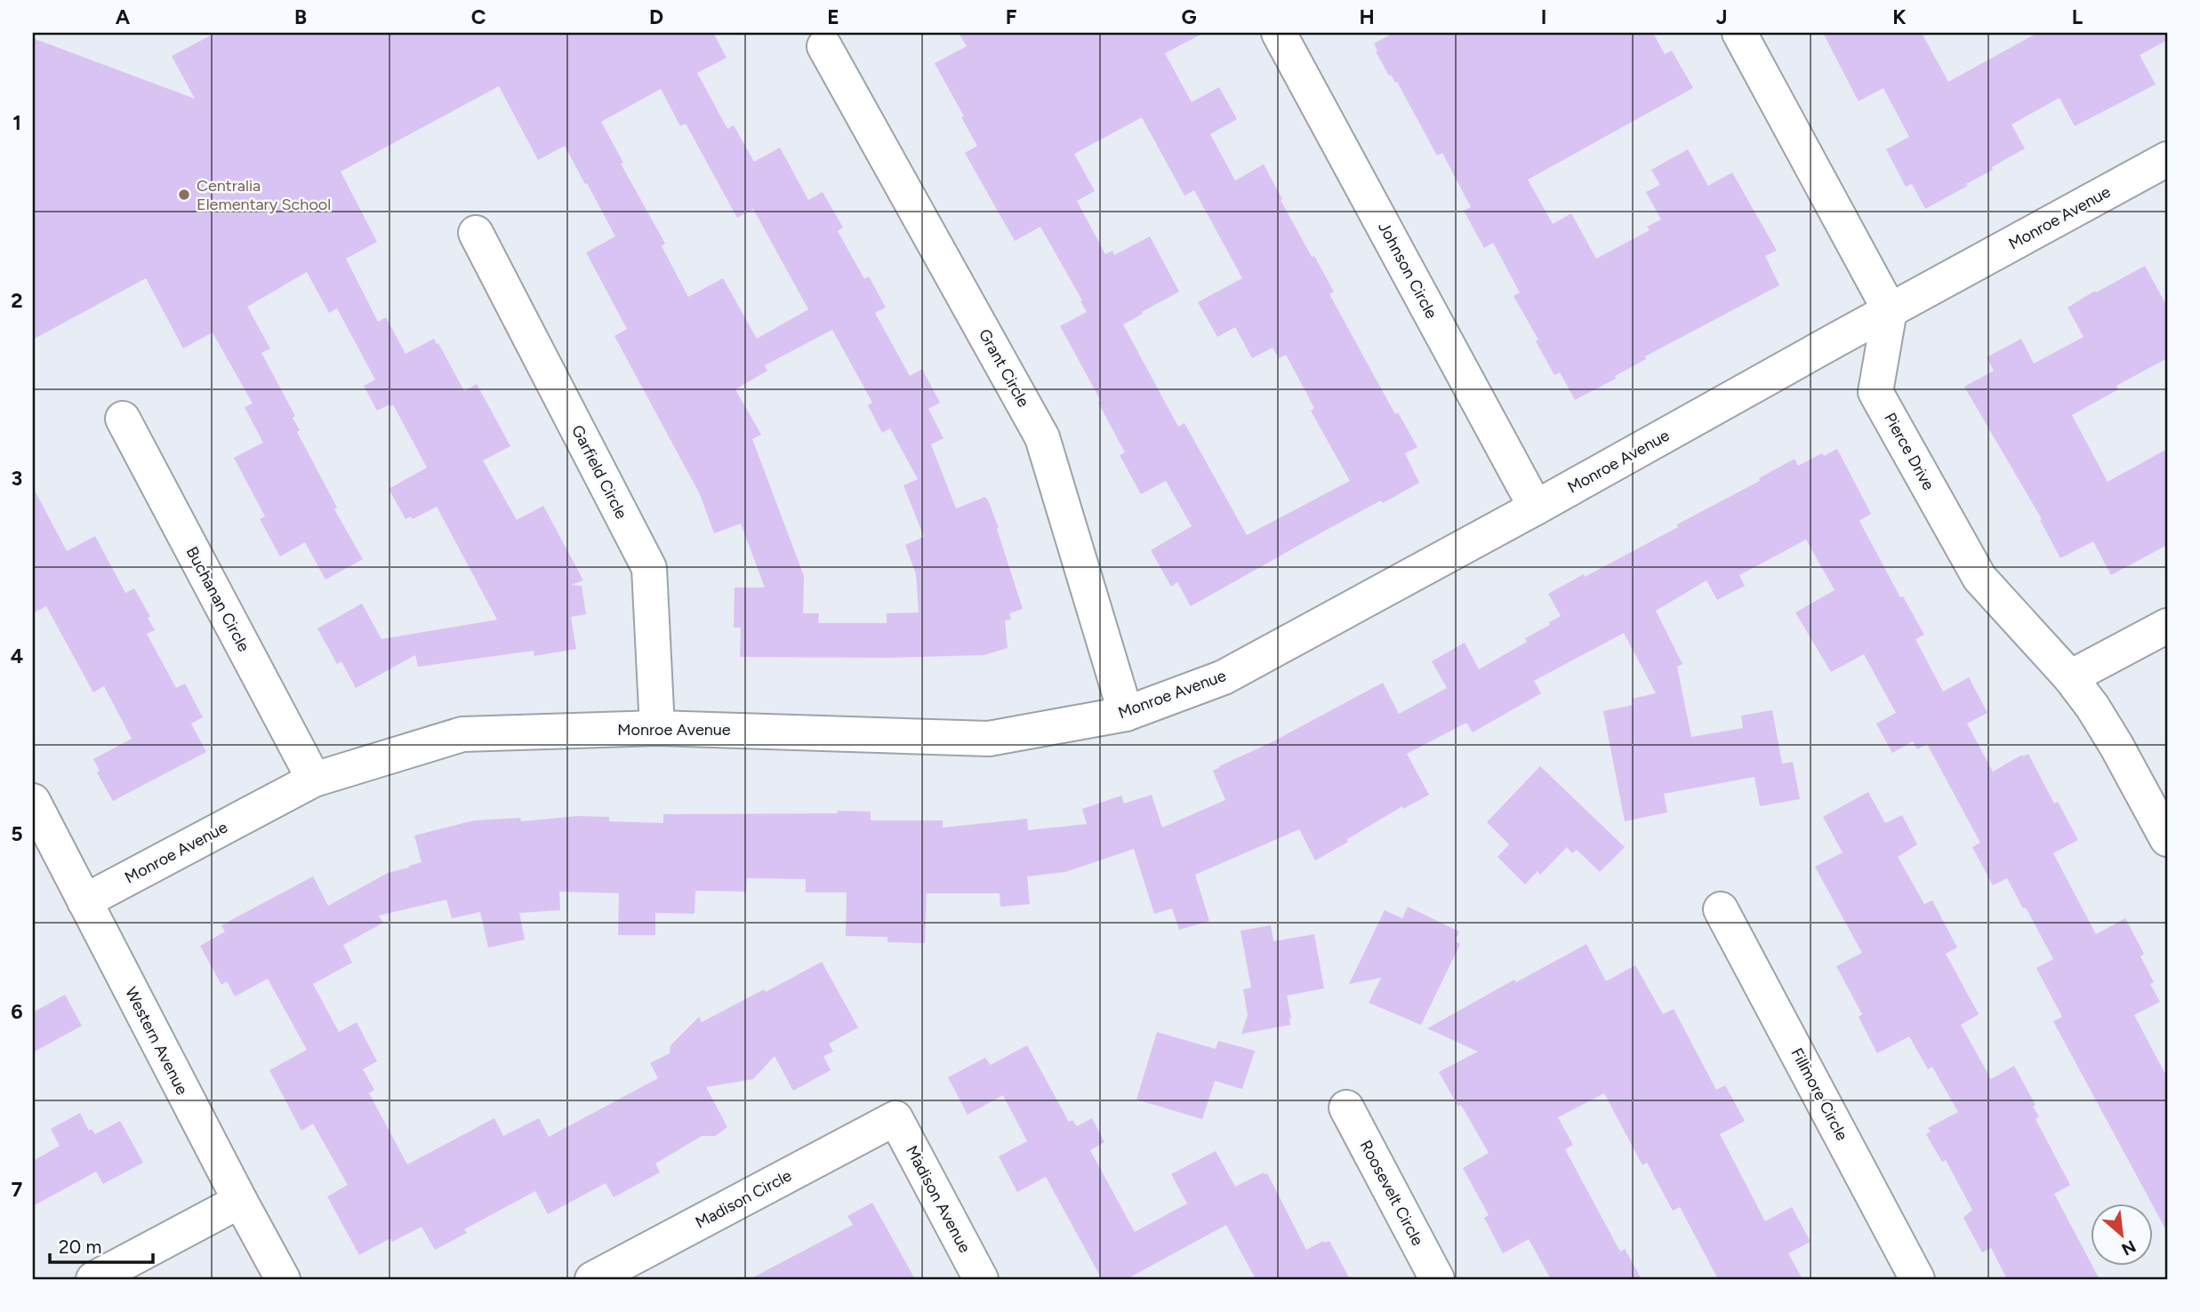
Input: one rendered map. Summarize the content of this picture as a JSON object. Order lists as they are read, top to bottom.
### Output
{
  "streets": {
    "street": [
      "Monroe Avenue",
      "Johnson Circle",
      "Grant Circle",
      "Pierce Drive",
      "Garfield Circle",
      "Buchanan Circle",
      "Western Avenue",
      "Fillmore Circle",
      "Roosevelt Circle",
      "Madison Circle",
      "Madison Avenue"
    ]
  },
  "crossings": [
    ["Monroe Avenue", "Johnson Circle"],
    ["Monroe Avenue", "Grant Circle"],
    ["Monroe Avenue", "Pierce Drive"],
    ["Monroe Avenue", "Garfield Circle"],
    ["Monroe Avenue", "Buchanan Circle"],
    ["Monroe Avenue", "Western Avenue"],
    ["Madison Circle", "Madison Avenue"]
  ],
  "places": ["Centralia Elementary School"],
  "scale_bar": "20 m",
  "north": "bottom right",
  "grid": {
    "columns": [
      "A",
      "B",
      "C",
      "D",
      "E",
      "F",
      "G",
      "H",
      "I",
      "J",
      "K",
      "L"
    ],
    "rows": [
      "1",
      "2",
      "3",
      "4",
      "5",
      "6",
      "7"
    ]
  }
}
